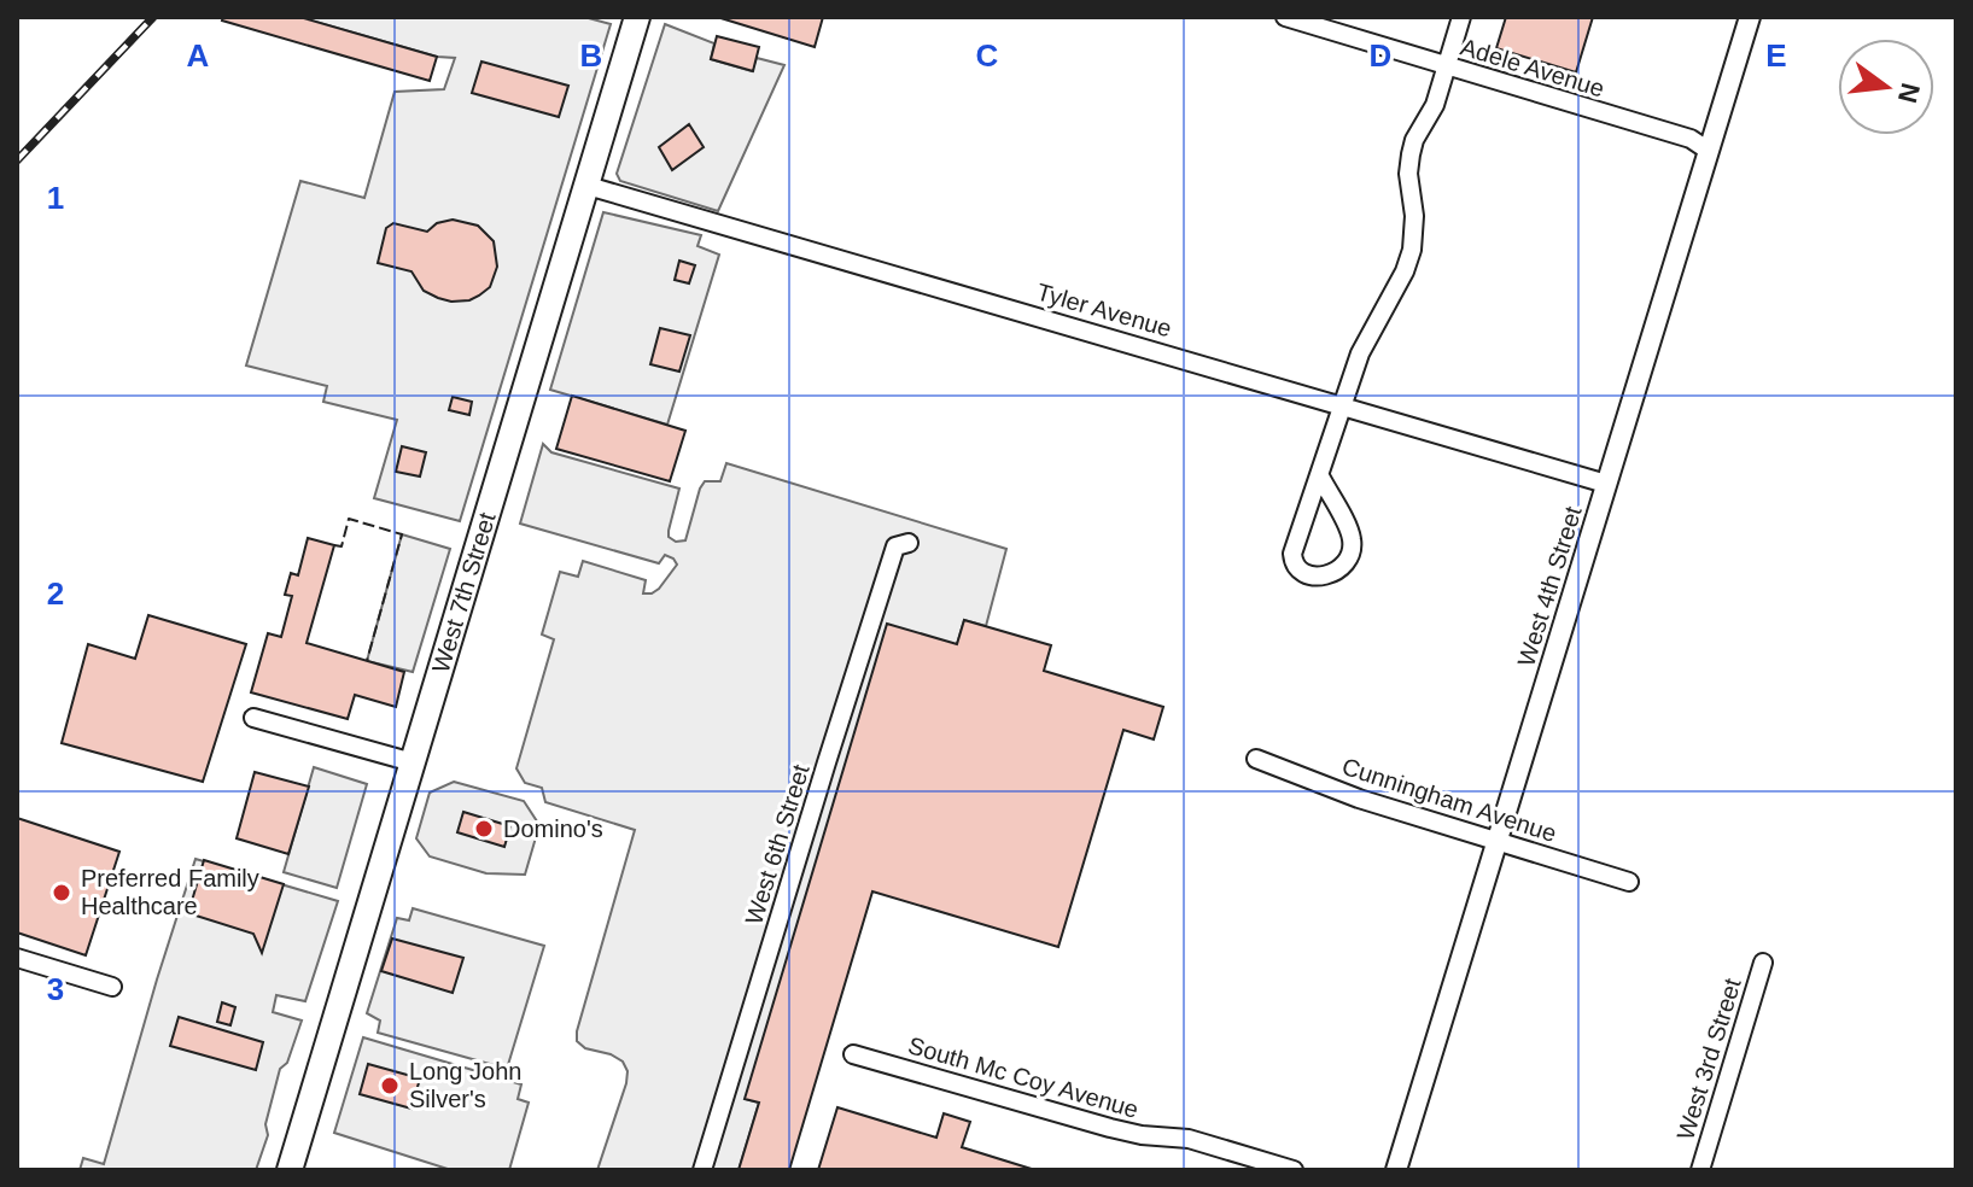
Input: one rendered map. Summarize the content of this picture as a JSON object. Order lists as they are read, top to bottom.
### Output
{
  "streets": {
    "main road": ["West 7th Street"],
    "street": [
      "Adele Avenue",
      "Tyler Avenue",
      "West 4th Street",
      "Cunningham Avenue",
      "West 6th Street",
      "West 3rd Street",
      "South Mc Coy Avenue"
    ]
  },
  "crossings": [
    ["Adele Avenue", "West 4th Street"],
    ["Tyler Avenue", "West 4th Street"],
    ["Tyler Avenue", "West 7th Street"],
    ["West 4th Street", "Cunningham Avenue"]
  ],
  "places": ["Domino's", "Preferred Family Healthcare", "Long John Silver's"],
  "north": "right",
  "grid": {
    "columns": [
      "A",
      "B",
      "C",
      "D",
      "E"
    ],
    "rows": ["1", "2", "3"]
  }
}
